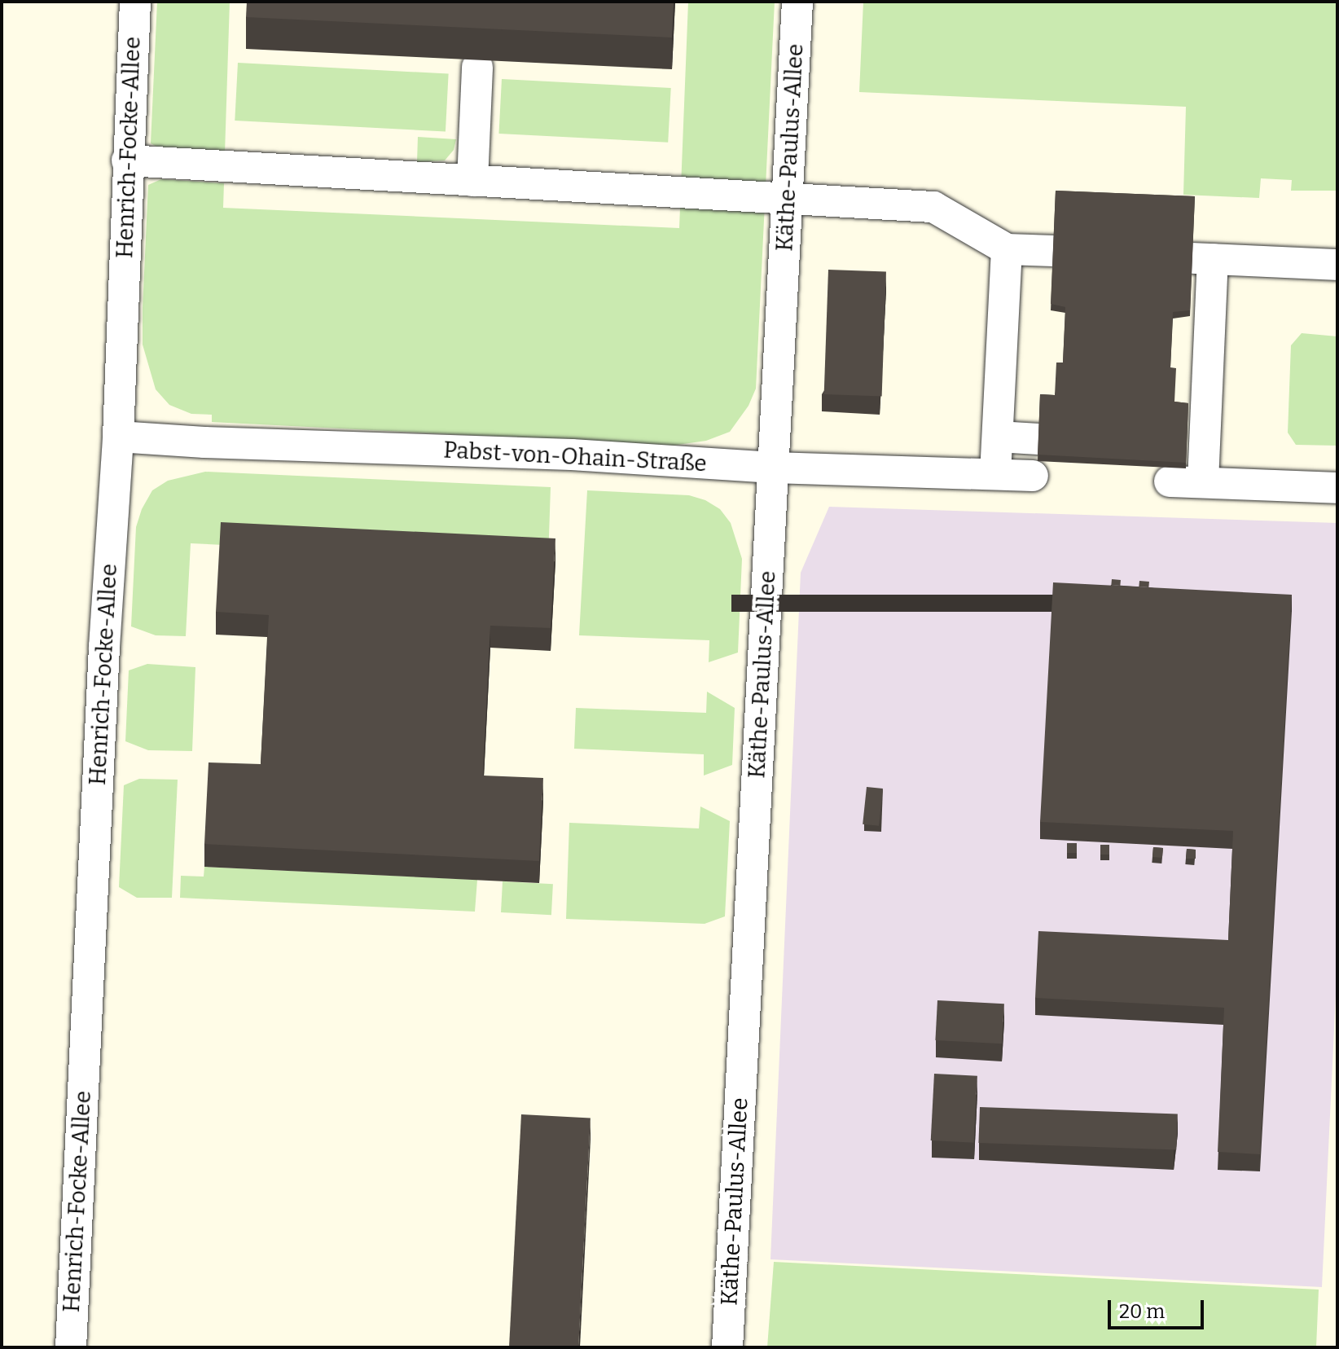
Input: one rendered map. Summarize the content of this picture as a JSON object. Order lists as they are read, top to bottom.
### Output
{
  "streets": {
    "lane": ["Henrich-Focke-Allee", "Käthe-Paulus-Allee", "Pabst-von-Ohain-Straße"]
  },
  "crossings": [
    ["Henrich-Focke-Allee", "Pabst-von-Ohain-Straße"],
    ["Käthe-Paulus-Allee", "Pabst-von-Ohain-Straße"]
  ],
  "scale_bar": "20 m"
}
